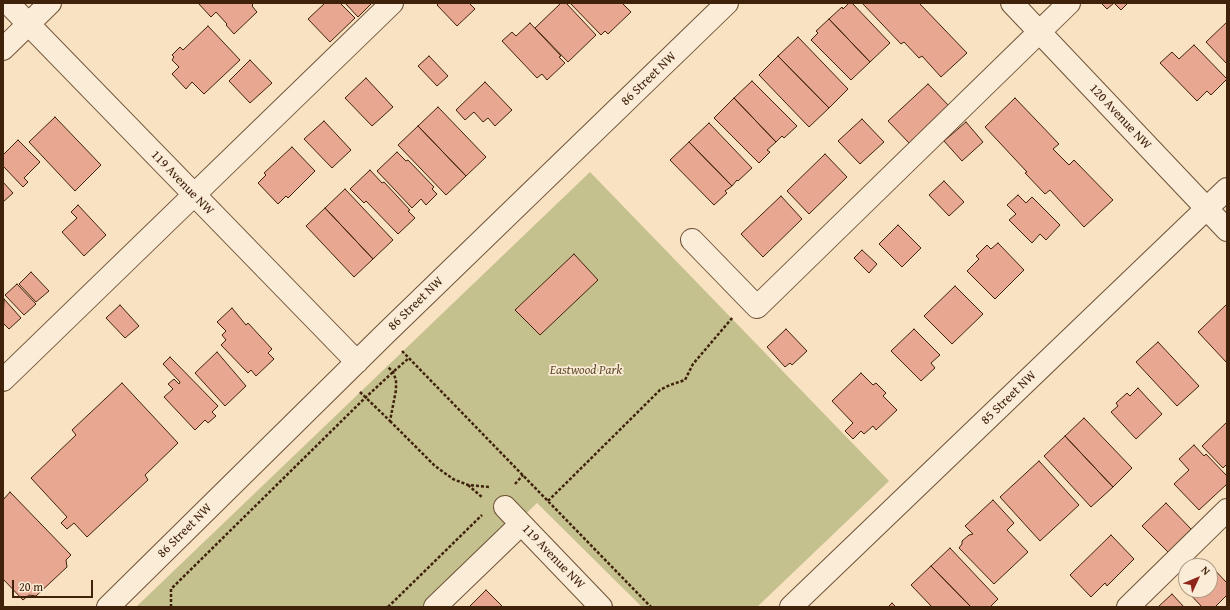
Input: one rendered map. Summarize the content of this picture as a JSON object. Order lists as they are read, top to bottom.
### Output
{
  "streets": {
    "street": [
      "86 Street NW",
      "120 Avenue NW",
      "119 Avenue NW",
      "85 Street NW"
    ]
  },
  "crossings": [
    ["86 Street NW", "119 Avenue NW"],
    ["120 Avenue NW", "85 Street NW"]
  ],
  "parks": ["Eastwood Park"],
  "scale_bar": "20 m",
  "north": "top right"
}
